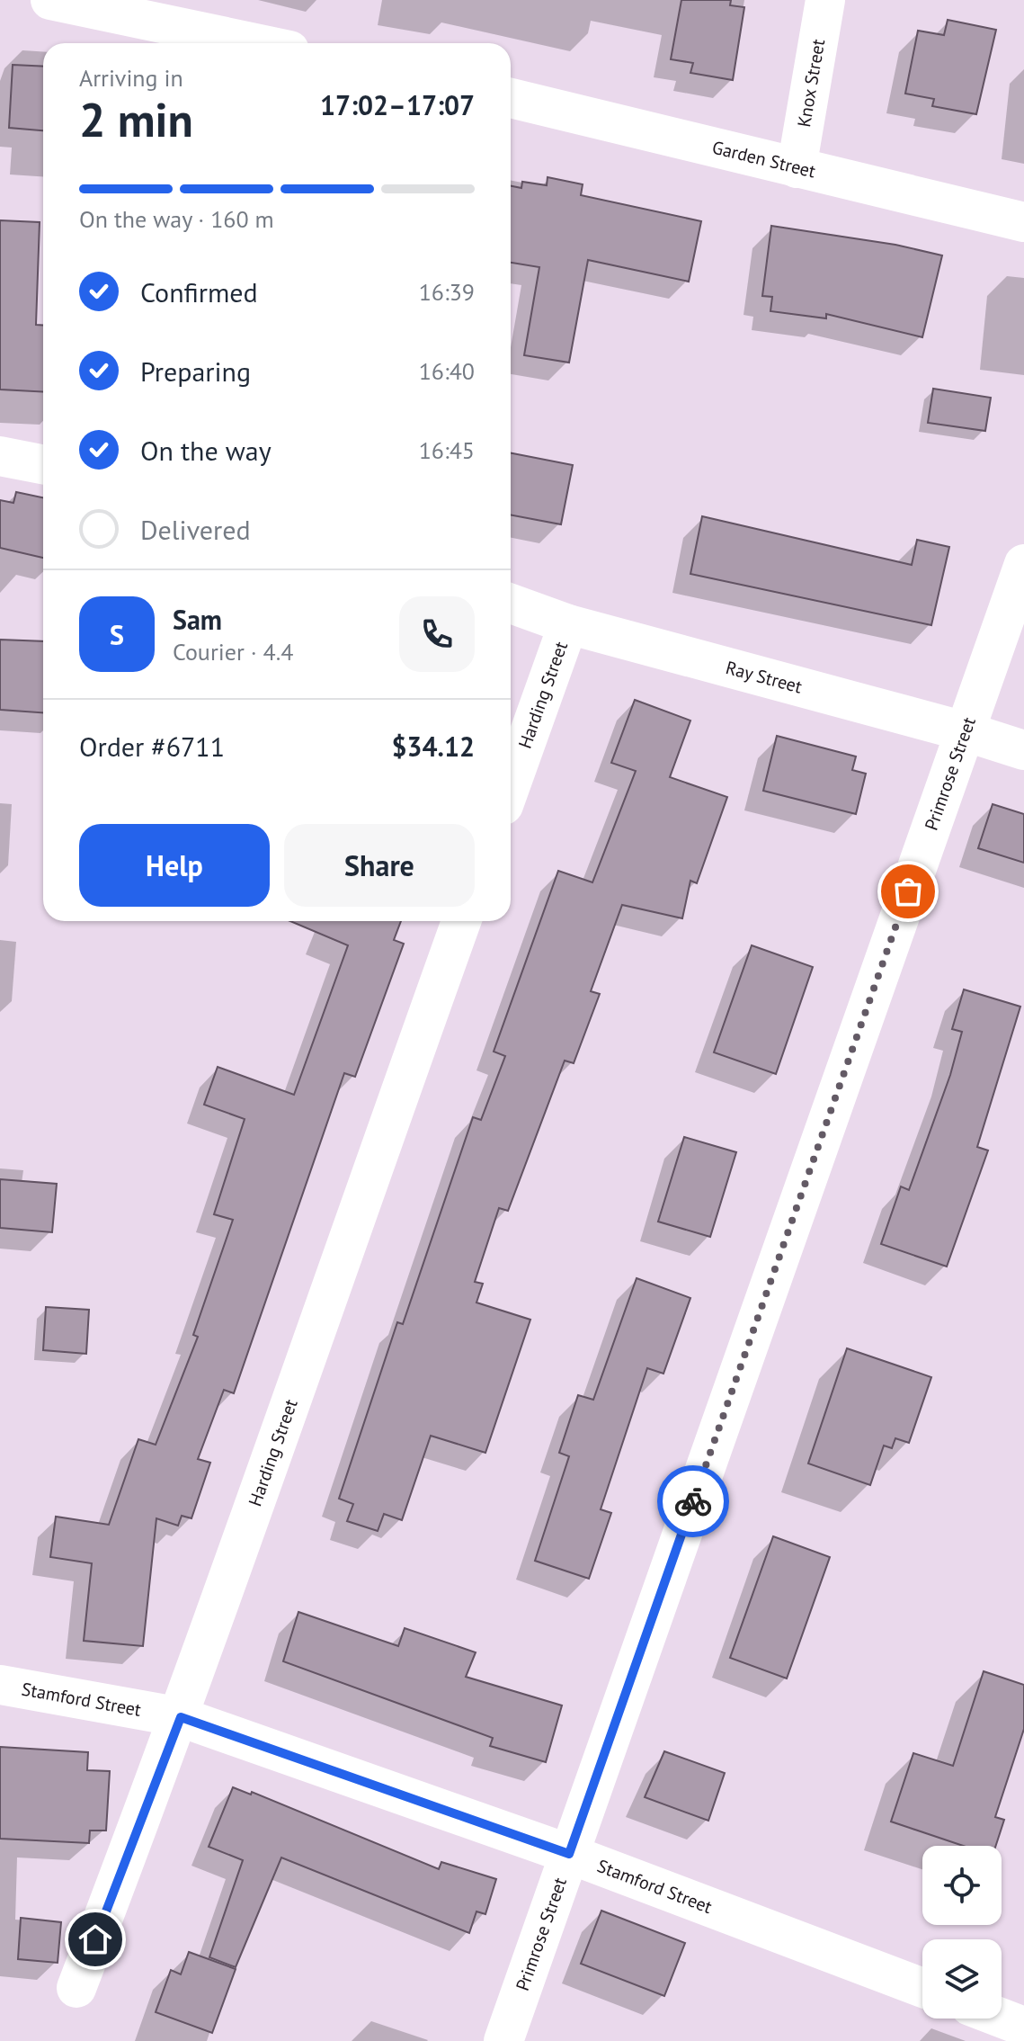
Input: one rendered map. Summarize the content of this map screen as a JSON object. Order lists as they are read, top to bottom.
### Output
{
  "streets": {
    "street": [
      "Knox Street",
      "Garden Street",
      "Ray Street",
      "Harding Street",
      "Primrose Street",
      "Stamford Street"
    ]
  },
  "crossings": [
    ["Knox Street", "Garden Street"],
    ["Ray Street", "Harding Street"],
    ["Ray Street", "Primrose Street"],
    ["Harding Street", "Stamford Street"],
    ["Primrose Street", "Stamford Street"]
  ],
  "page": {
    "heading": ["2 min", "Arriving in", "17:02–17:07"],
    "panel": [
      "Sam",
      "Courier · 4.4",
      "Order #6711",
      "$34.12"
    ],
    "bar": "On the way · 160 m",
    "list": [
      ["Confirmed", "16:39"],
      ["Preparing", "16:40"],
      ["On the way", "16:45"],
      "Delivered"
    ],
    "round": "S",
    "buttons": ["Help", "Share"]
  }
}
